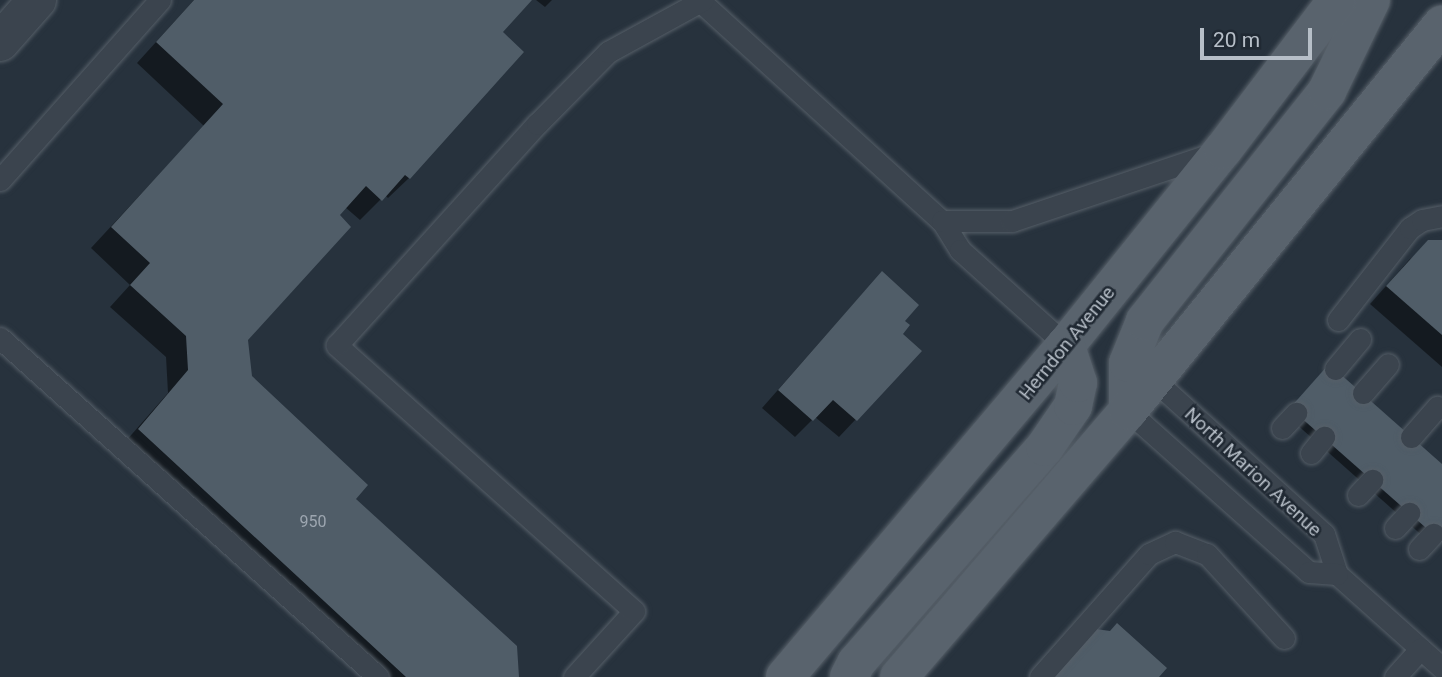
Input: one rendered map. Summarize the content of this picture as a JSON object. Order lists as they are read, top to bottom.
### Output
{
  "streets": {
    "main road": ["Herndon Avenue"],
    "lane": ["North Marion Avenue"]
  },
  "house_numbers": ["950"],
  "scale_bar": "20 m"
}
